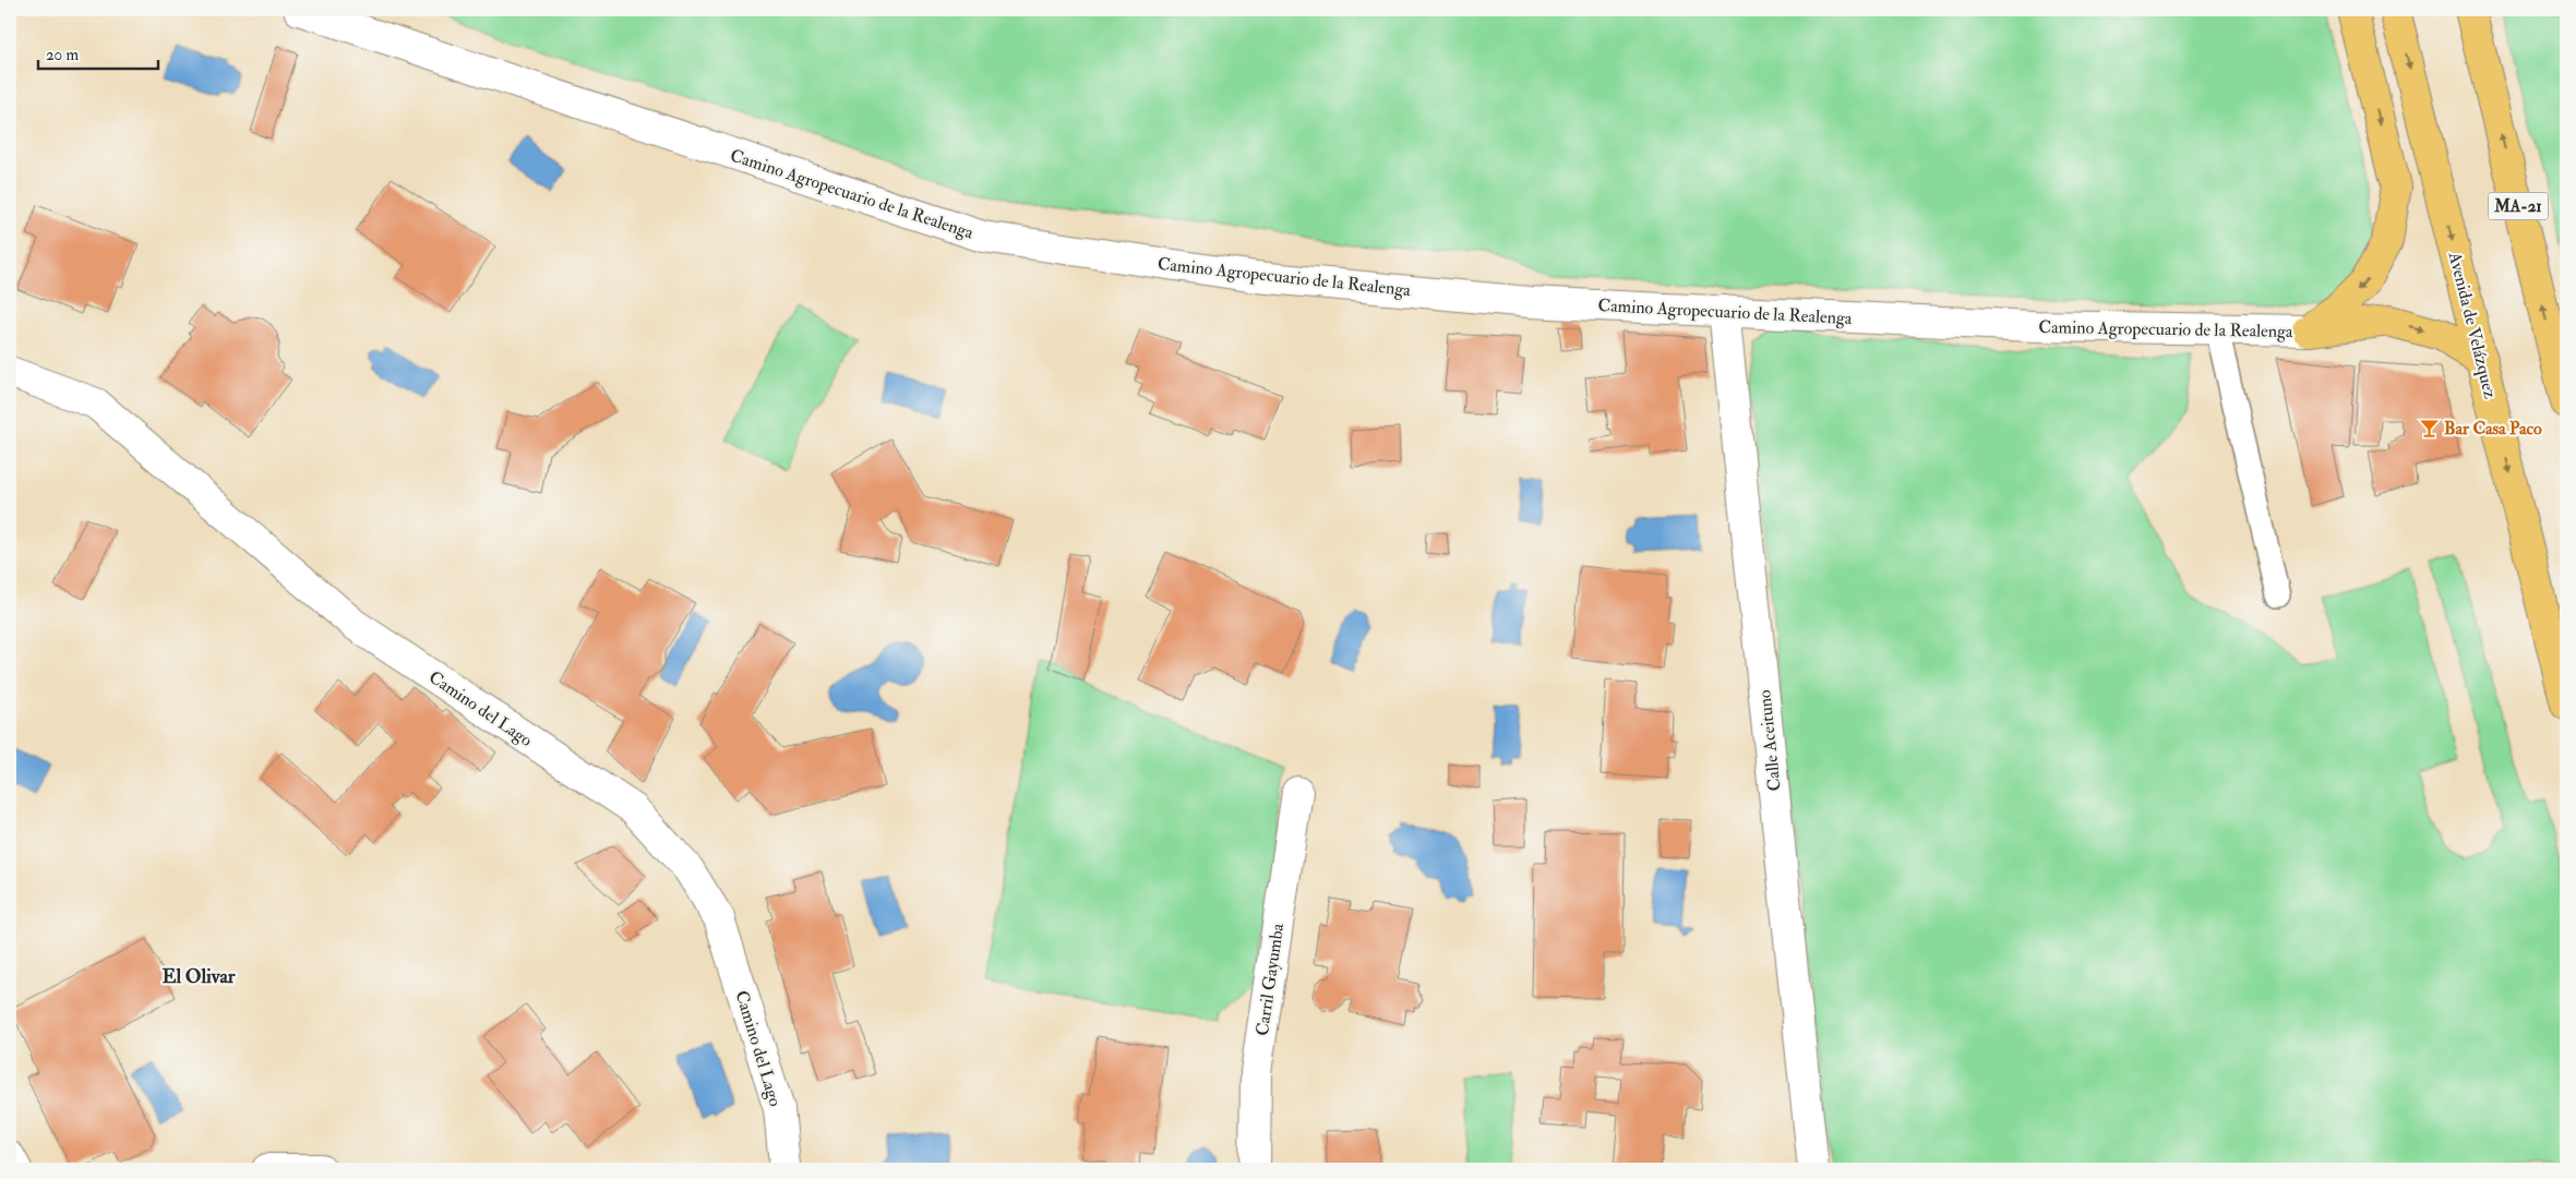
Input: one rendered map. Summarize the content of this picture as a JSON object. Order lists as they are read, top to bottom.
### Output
{
  "streets": {
    "highway": ["MA-21", "Avenida de Velázquez"],
    "street": [
      "Camino Agropecuario de la Realenga",
      "Camino del Lago",
      "Calle Aceituno",
      "Carril Gayumba"
    ]
  },
  "crossings": [
    ["Camino Agropecuario de la Realenga", "Calle Aceituno"]
  ],
  "districts": ["El Olivar"],
  "places": {
    "bar": ["Bar Casa Paco"]
  },
  "scale_bar": "20 m"
}
